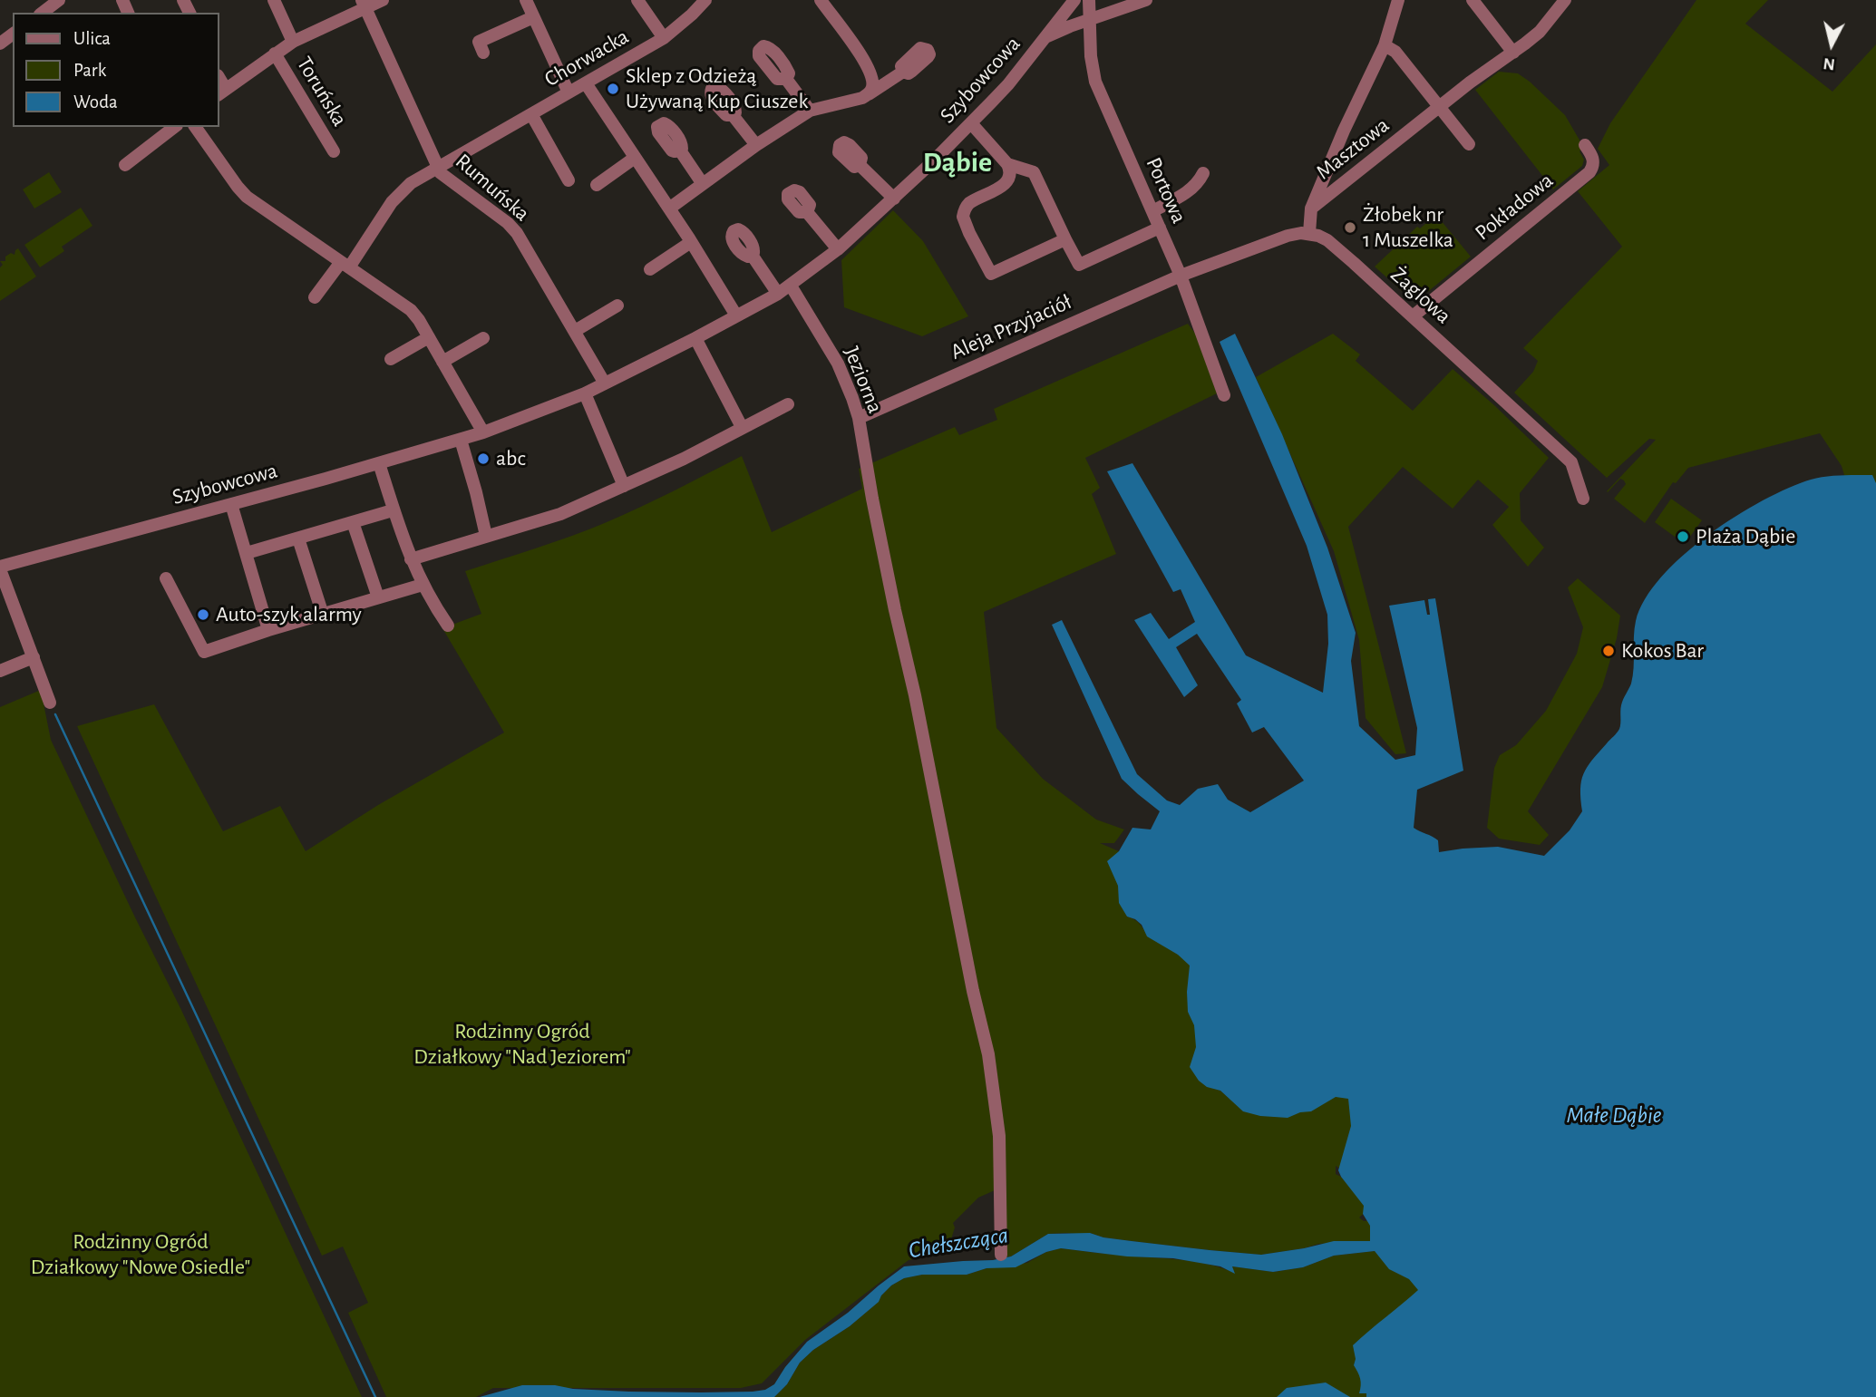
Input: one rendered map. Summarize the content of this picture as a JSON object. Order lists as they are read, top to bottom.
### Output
{
  "streets": {
    "street": [
      "Chorwacka",
      "Szybowcowa",
      "Toruńska",
      "Masztowa",
      "Rumuńska",
      "Portowa",
      "Pokładowa",
      "Żaglowa",
      "Aleja Przyjaciół",
      "Jeziorna"
    ]
  },
  "crossings": [
    ["Chorwacka", "Rumuńska"],
    ["Szybowcowa", "Rumuńska"],
    ["Szybowcowa", "Portowa"],
    ["Szybowcowa", "Jeziorna"],
    ["Toruńska", "Rumuńska"],
    ["Masztowa", "Żaglowa"],
    ["Portowa", "Aleja Przyjaciół"],
    ["Pokładowa", "Żaglowa"],
    ["Aleja Przyjaciół", "Jeziorna"]
  ],
  "districts": ["Dąbie"],
  "water": ["Małe Dąbie", "Chełszcząca"],
  "parks": ["Rodzinny Ogród Działkowy \"Nad Jeziorem\"", "Rodzinny Ogród Działkowy \"Nowe Osiedle\""],
  "places": [
    "Sklep z Odzieżą Używaną Kup Ciuszek",
    "Żłobek nr 1 Muszelka",
    "abc",
    "Plaża Dąbie",
    "Auto-szyk alarmy",
    "Kokos Bar"
  ],
  "legend": ["Ulica", "Park", "Woda"],
  "north": "bottom"
}
